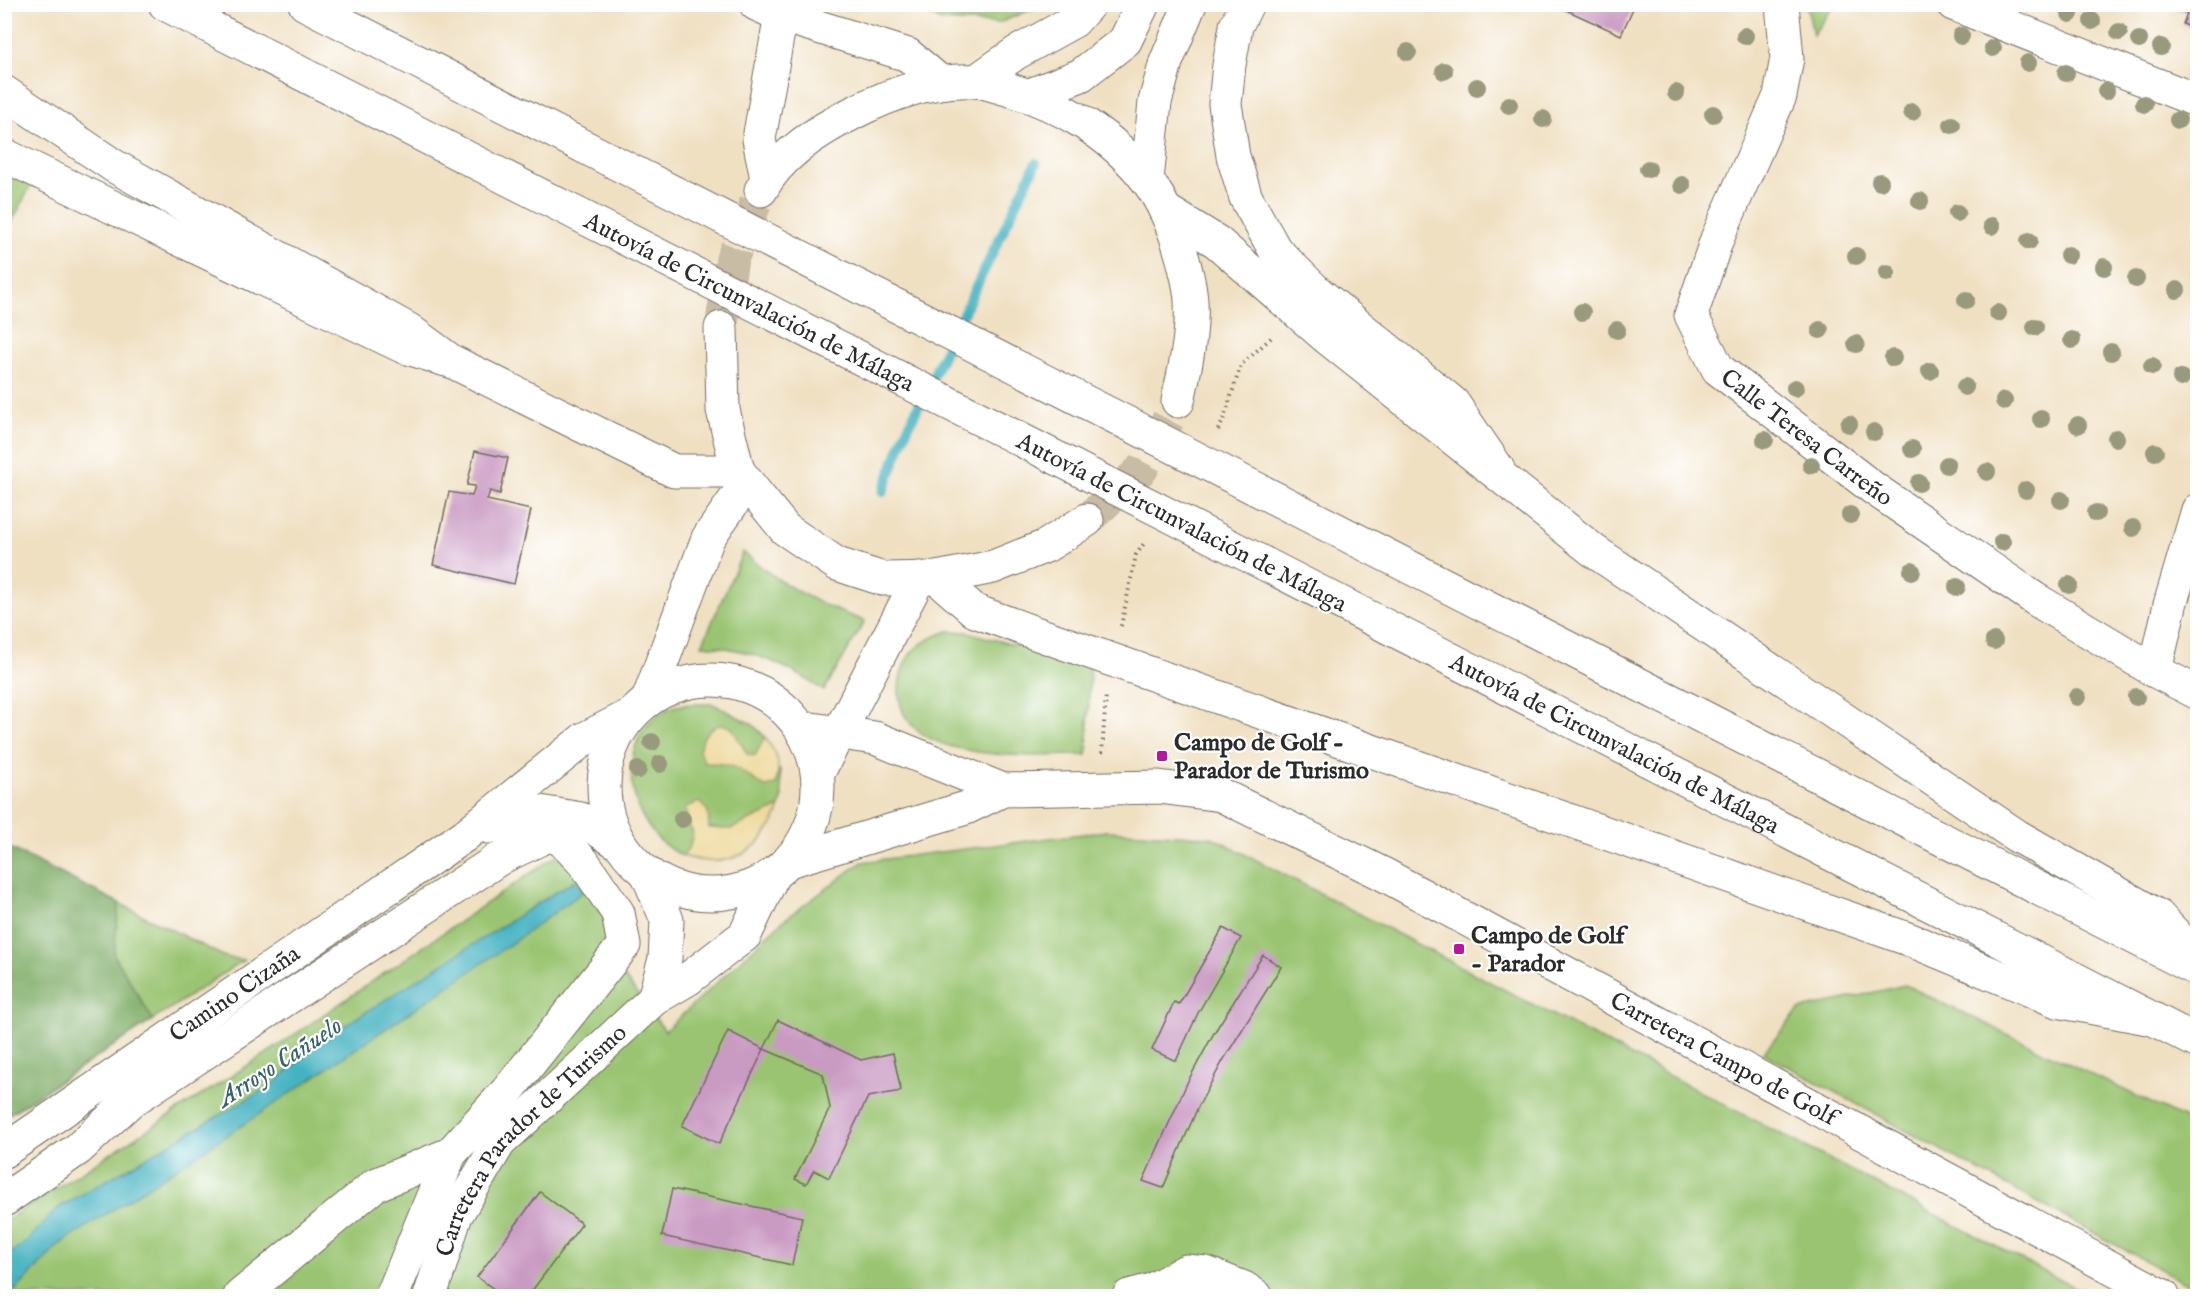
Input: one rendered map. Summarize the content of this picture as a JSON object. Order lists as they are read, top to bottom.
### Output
{
  "streets": {
    "main road": [
      "Autovía de Circunvalación de Málaga",
      "Calle Teresa Carreño",
      "Camino Cizaña",
      "Carretera Campo de Golf",
      "Carretera Parador de Turismo"
    ]
  },
  "crossings": [
    ["Camino Cizaña", "Carretera Campo de Golf"],
    ["Camino Cizaña", "Carretera Parador de Turismo"],
    ["Carretera Campo de Golf", "Carretera Parador de Turismo"]
  ],
  "water": ["Arroyo Cañuelo"],
  "places": {
    "transit": ["Campo de Golf - Parador de Turismo", "Campo de Golf - Parador"]
  }
}
